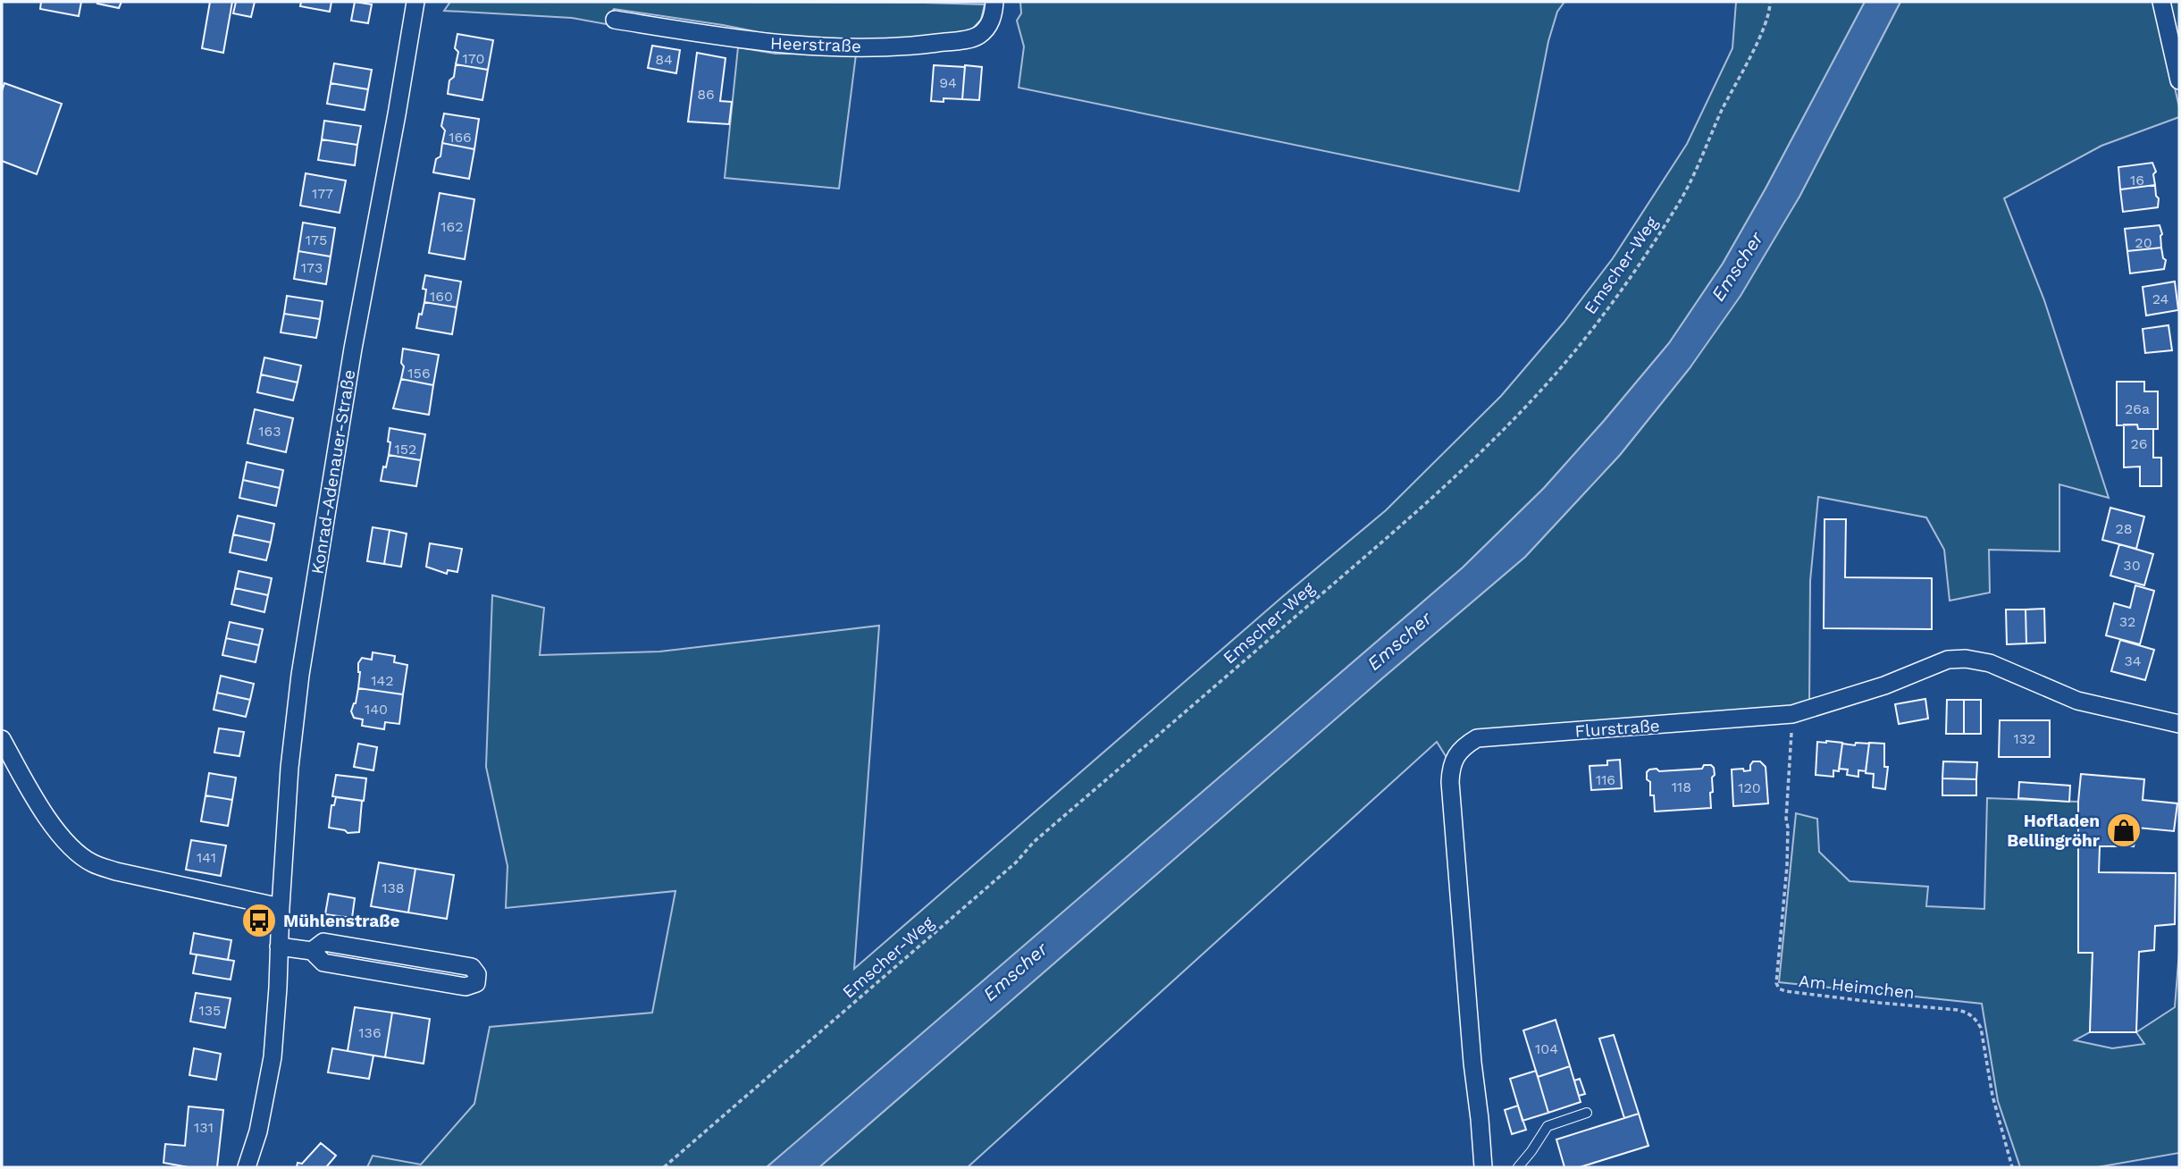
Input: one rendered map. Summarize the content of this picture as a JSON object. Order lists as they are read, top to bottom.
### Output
{
  "streets": {
    "street": ["Heerstraße", "Konrad-Adenauer-Straße", "Flurstraße"],
    "path": ["Emscher-Weg", "Am Heimchen"]
  },
  "crossings": [
    ["Flurstraße", "Am Heimchen"]
  ],
  "water": ["Emscher"],
  "places": {
    "shop": ["Hofladen Bellingröhr"],
    "bus stop": ["Mühlenstraße"]
  },
  "house_numbers": [
    "170",
    "84",
    "94",
    "86",
    "166",
    "16",
    "177",
    "162",
    "175",
    "20",
    "173",
    "160",
    "24",
    "156",
    "26a",
    "163",
    "26",
    "152",
    "28",
    "30",
    "32",
    "34",
    "142",
    "140",
    "132",
    "116",
    "118",
    "120",
    "141",
    "138",
    "135",
    "136",
    "104",
    "131"
  ]
}
